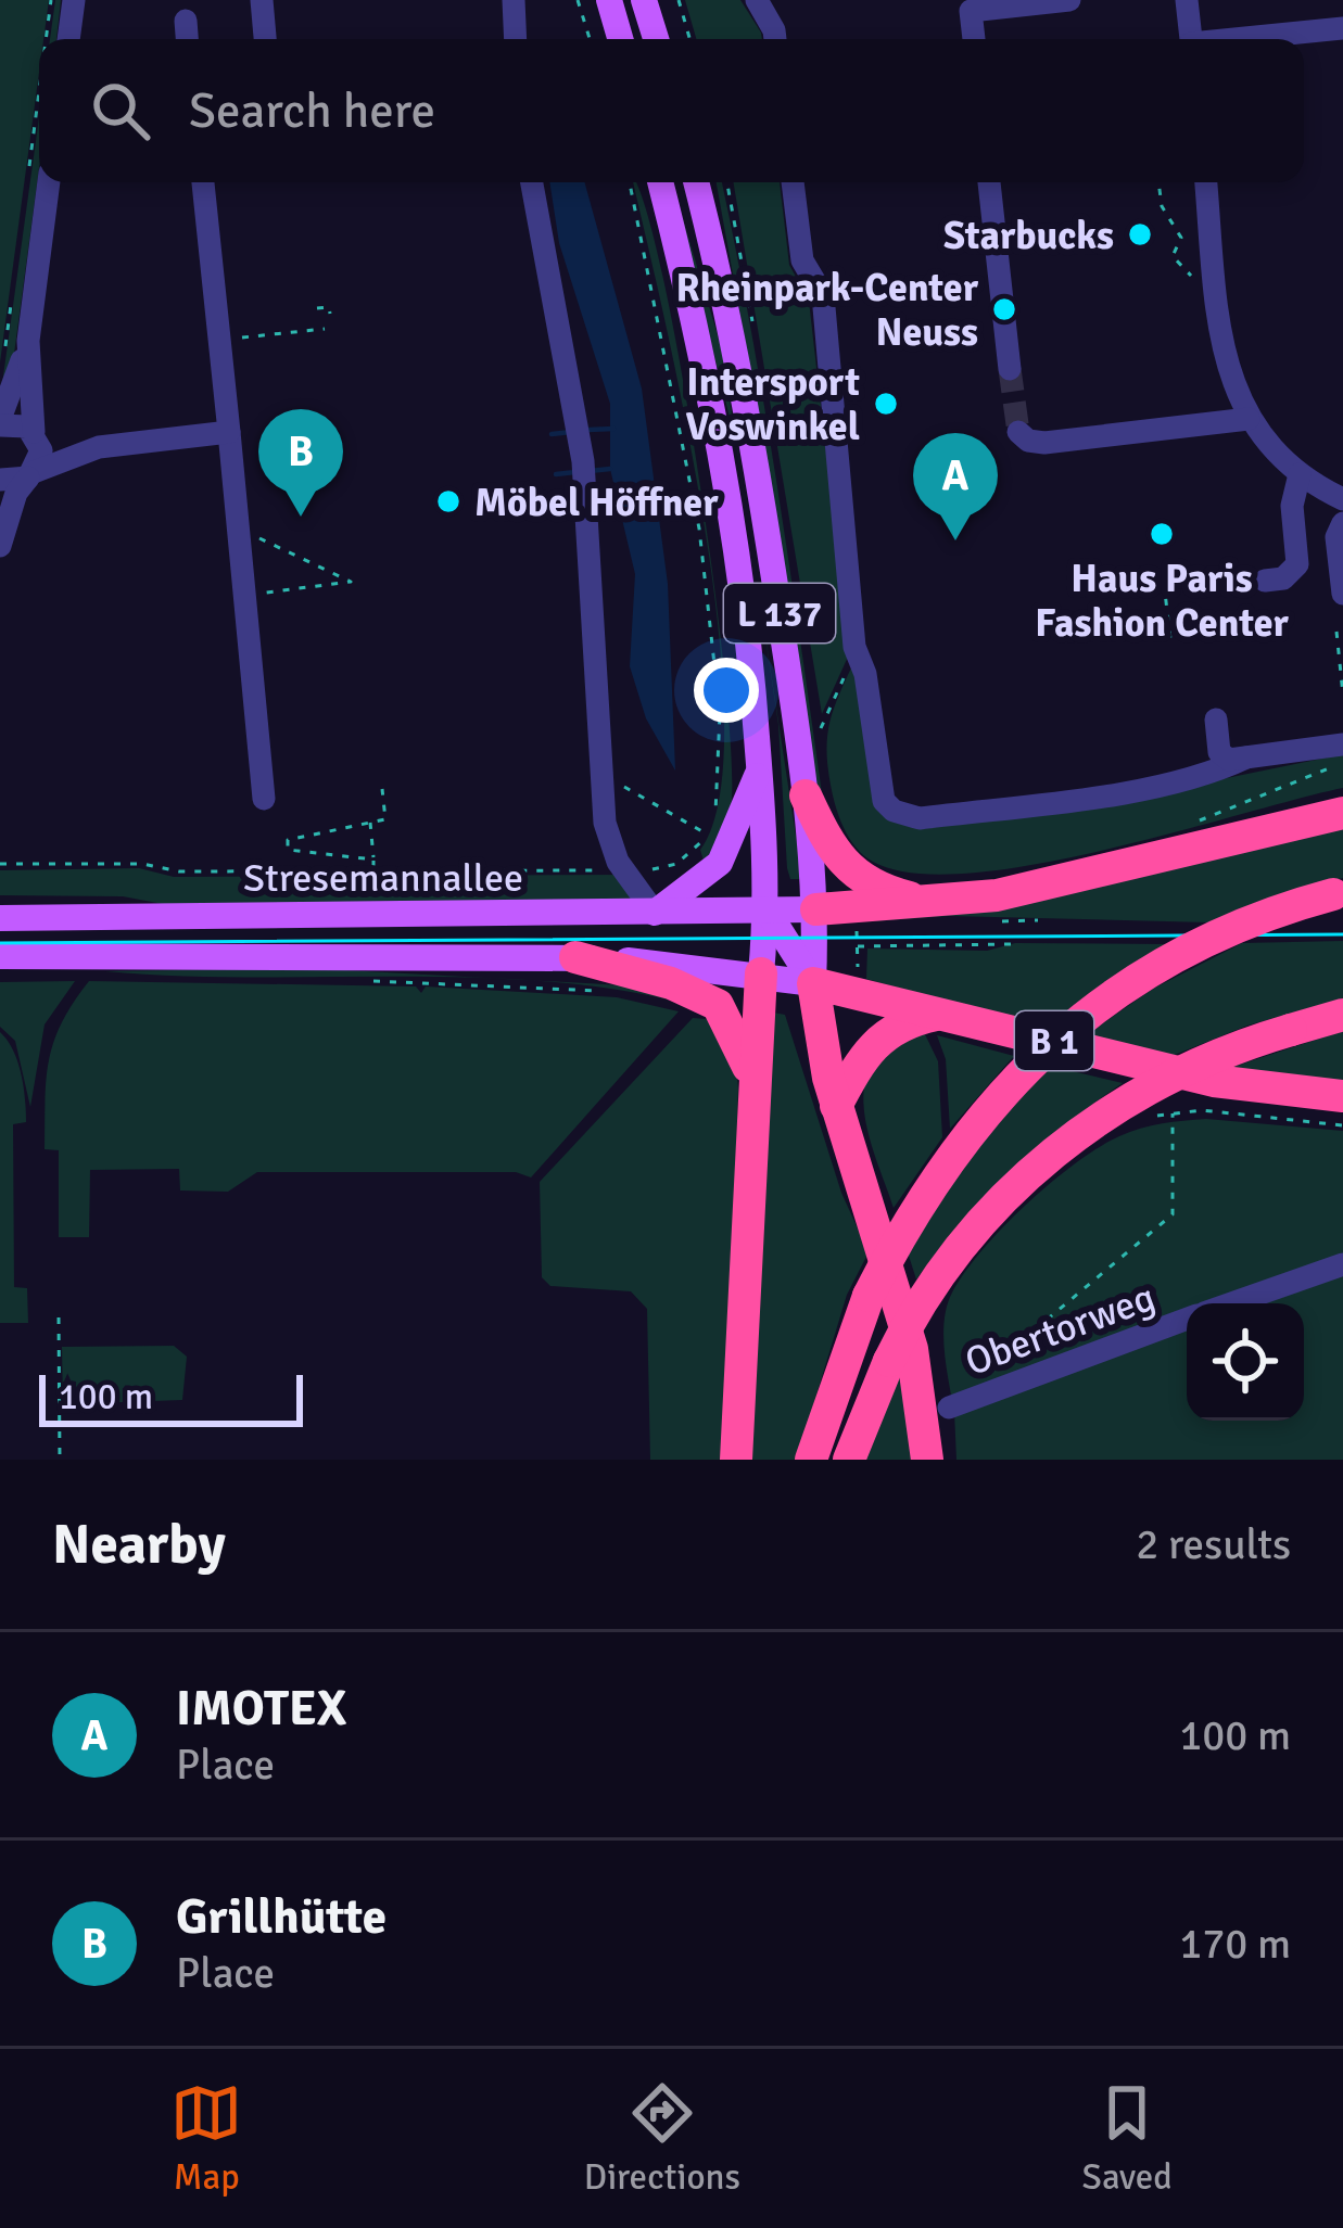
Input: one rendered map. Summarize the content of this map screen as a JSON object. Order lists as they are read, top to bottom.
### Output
{
  "streets": {
    "highway": ["B 1"],
    "main road": ["L 137", "Stresemannallee"],
    "street": ["Obertorweg"]
  },
  "crossings": [
    ["L 137", "Stresemannallee"]
  ],
  "places": [
    "Starbucks",
    "Rheinpark-Center Neuss",
    "Intersport Voswinkel",
    "Möbel Höffner",
    "Haus Paris Fashion Center"
  ],
  "scale_bar": "100 m",
  "page": {
    "search": "Search here",
    "pins": ["B", "A"],
    "scale": "100 m",
    "heading": ["Nearby", "2 results"],
    "list": [
      {
        "mark": "A",
        "name": "IMOTEX",
        "note": "Place",
        "value": "100 m"
      },
      {
        "mark": "B",
        "name": "Grillhütte",
        "note": "Place",
        "value": "170 m"
      }
    ],
    "nav": ["Map", "Directions", "Saved"]
  }
}
